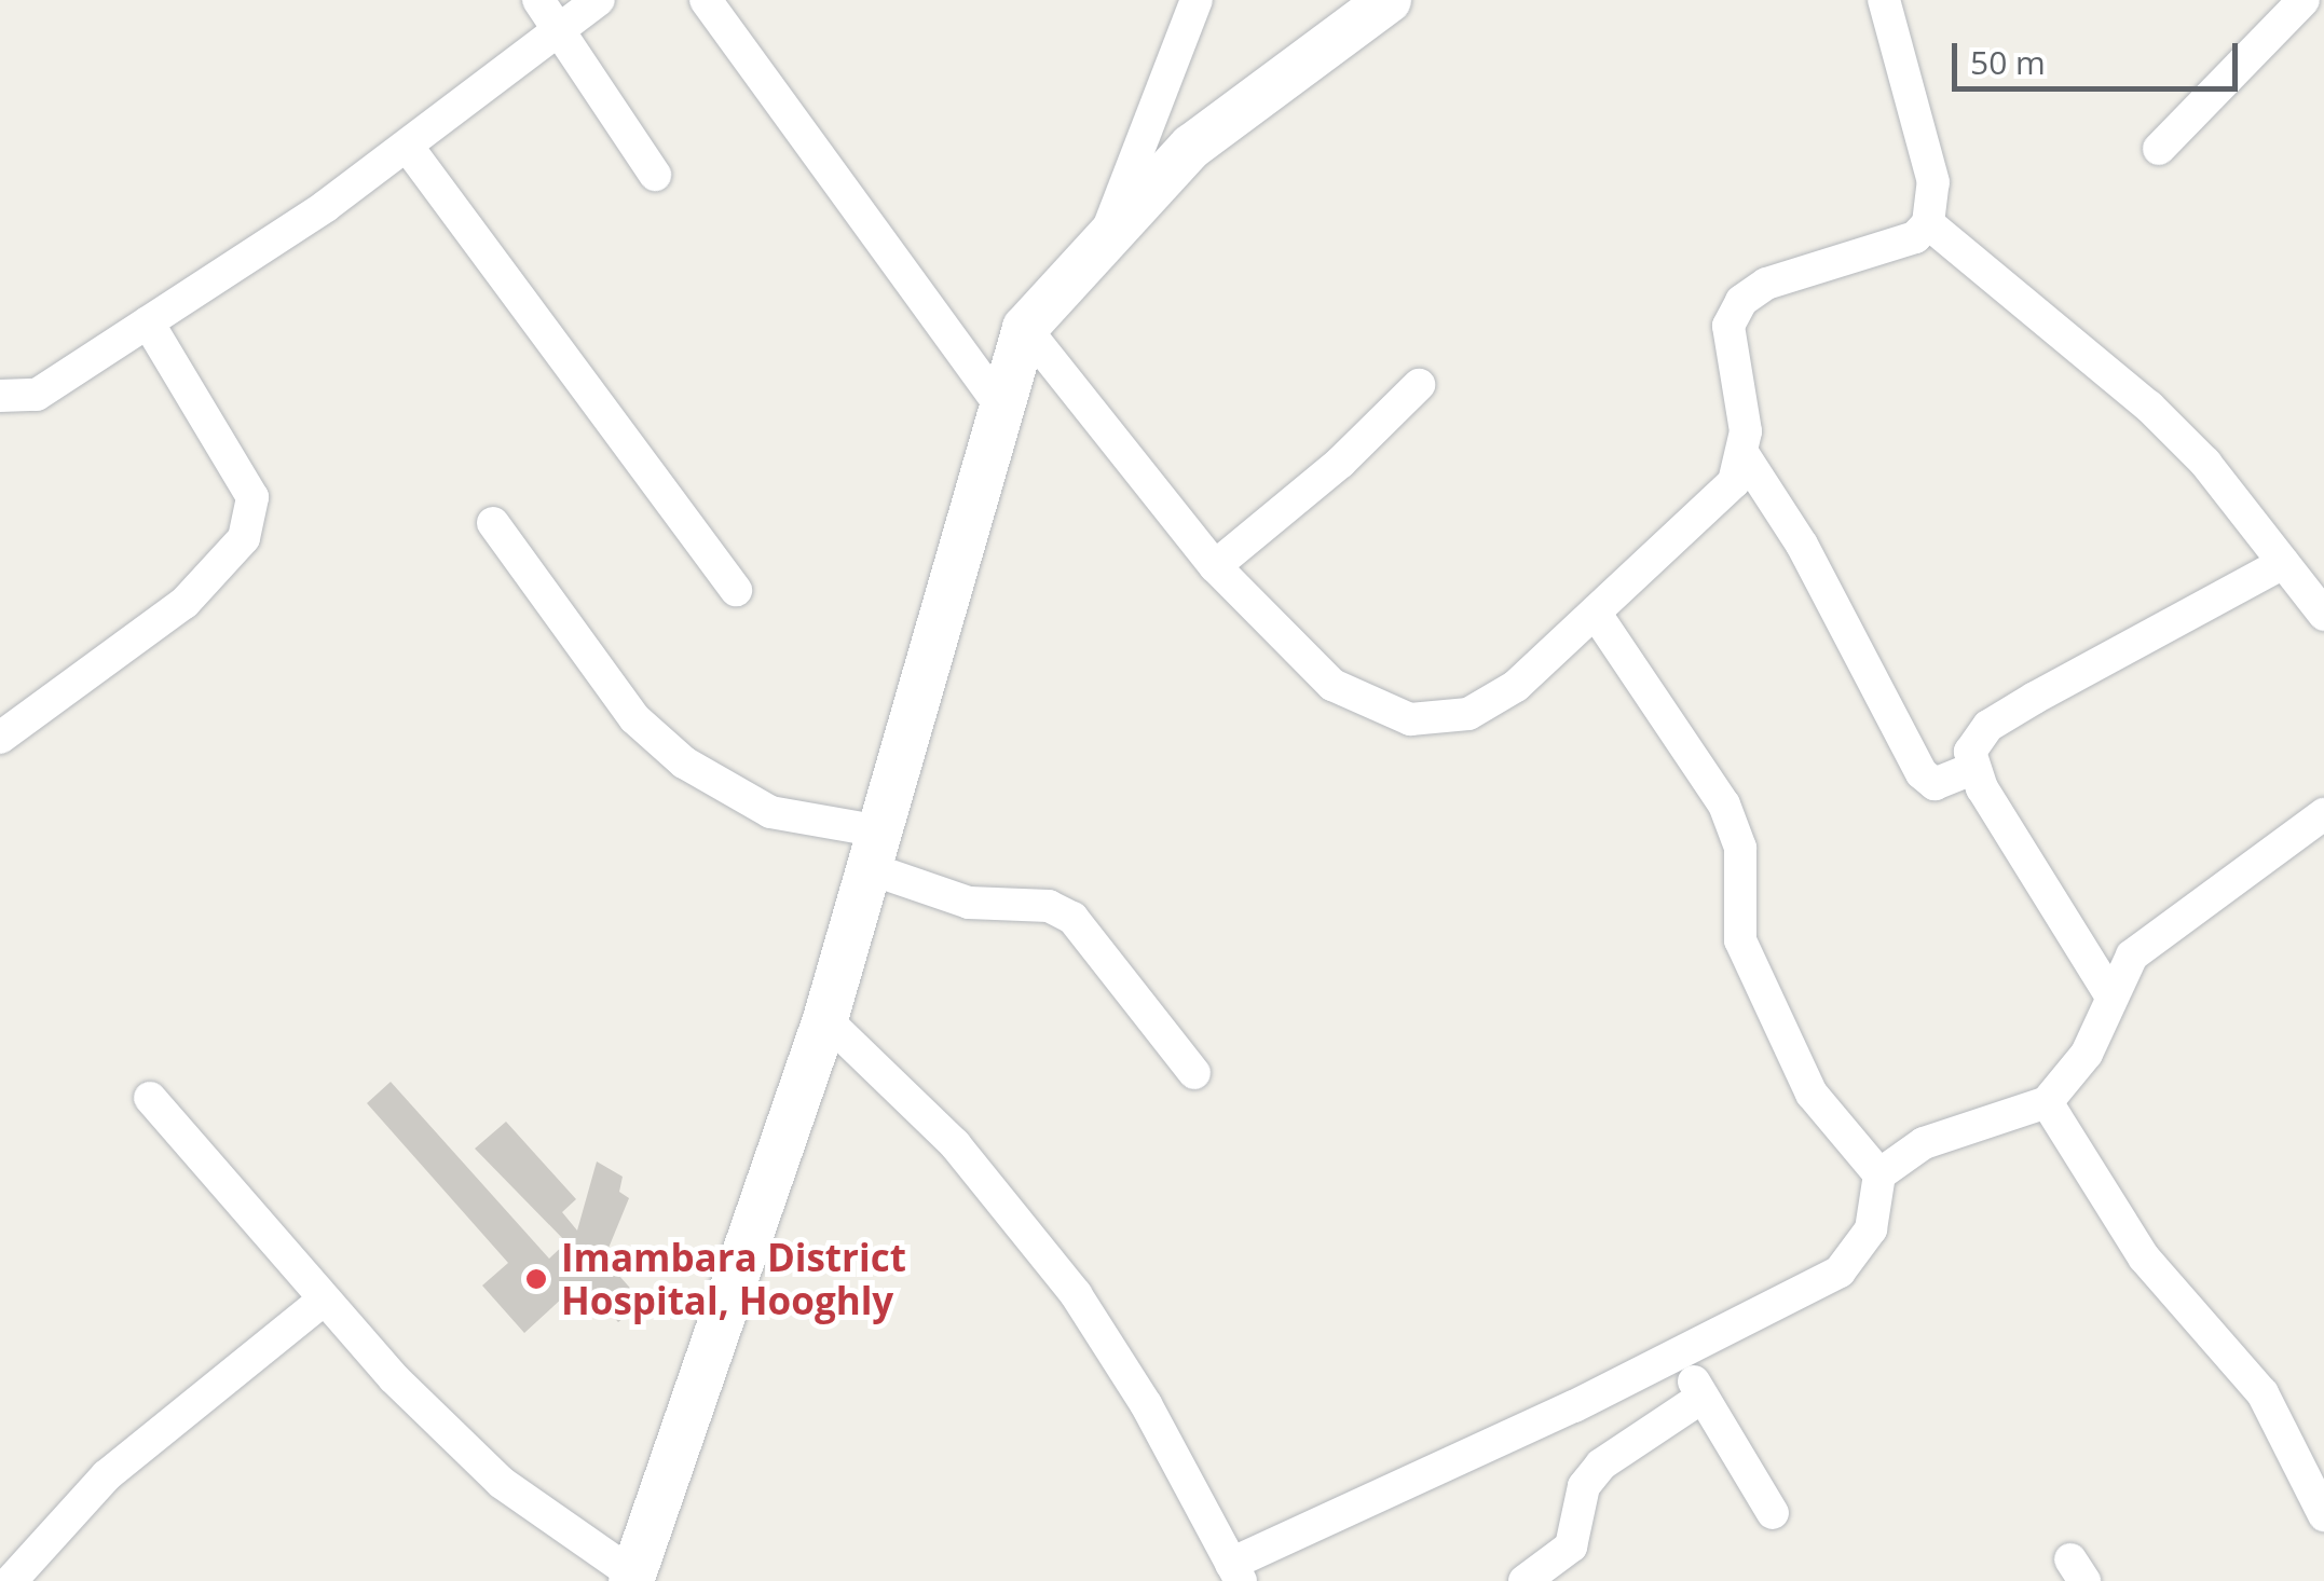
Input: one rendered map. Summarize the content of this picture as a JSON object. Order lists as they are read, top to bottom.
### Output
{
  "places": ["Imambara District Hospital, Hooghly"],
  "scale_bar": "50 m"
}
